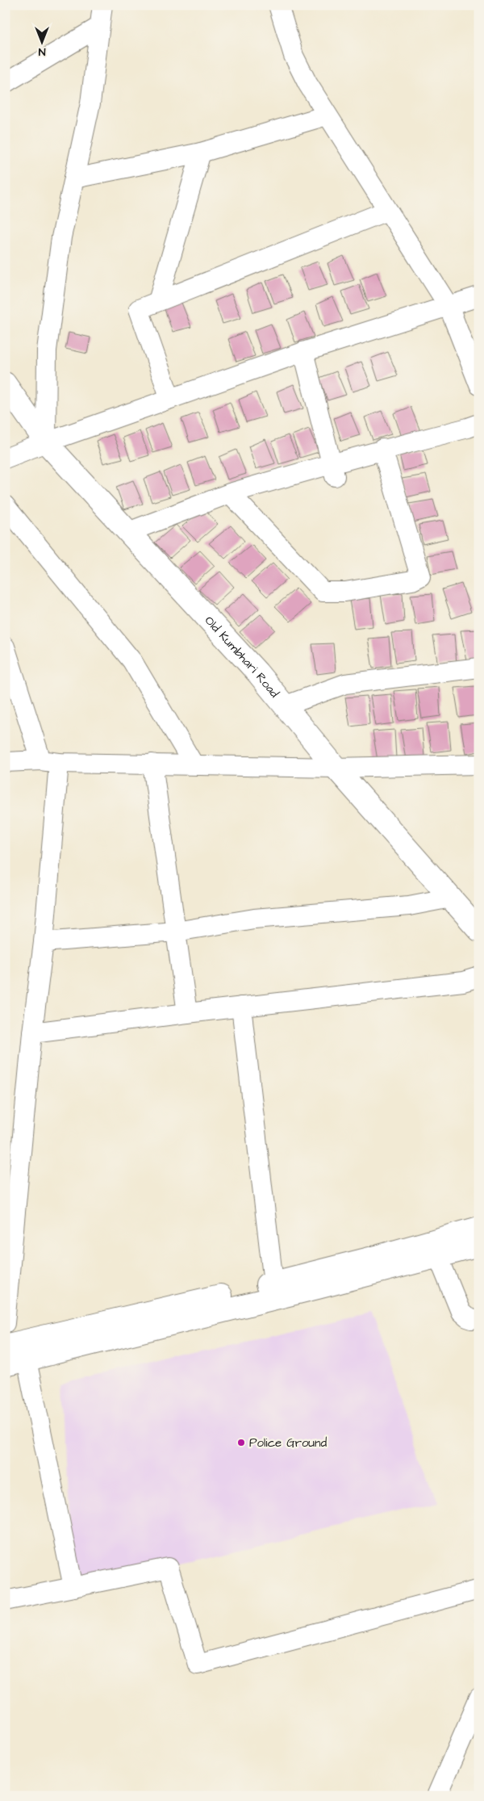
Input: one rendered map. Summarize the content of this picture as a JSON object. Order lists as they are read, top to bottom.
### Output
{
  "streets": {
    "main road": ["Old Kumbhari Road"]
  },
  "places": ["Police Ground"],
  "north": "bottom"
}
